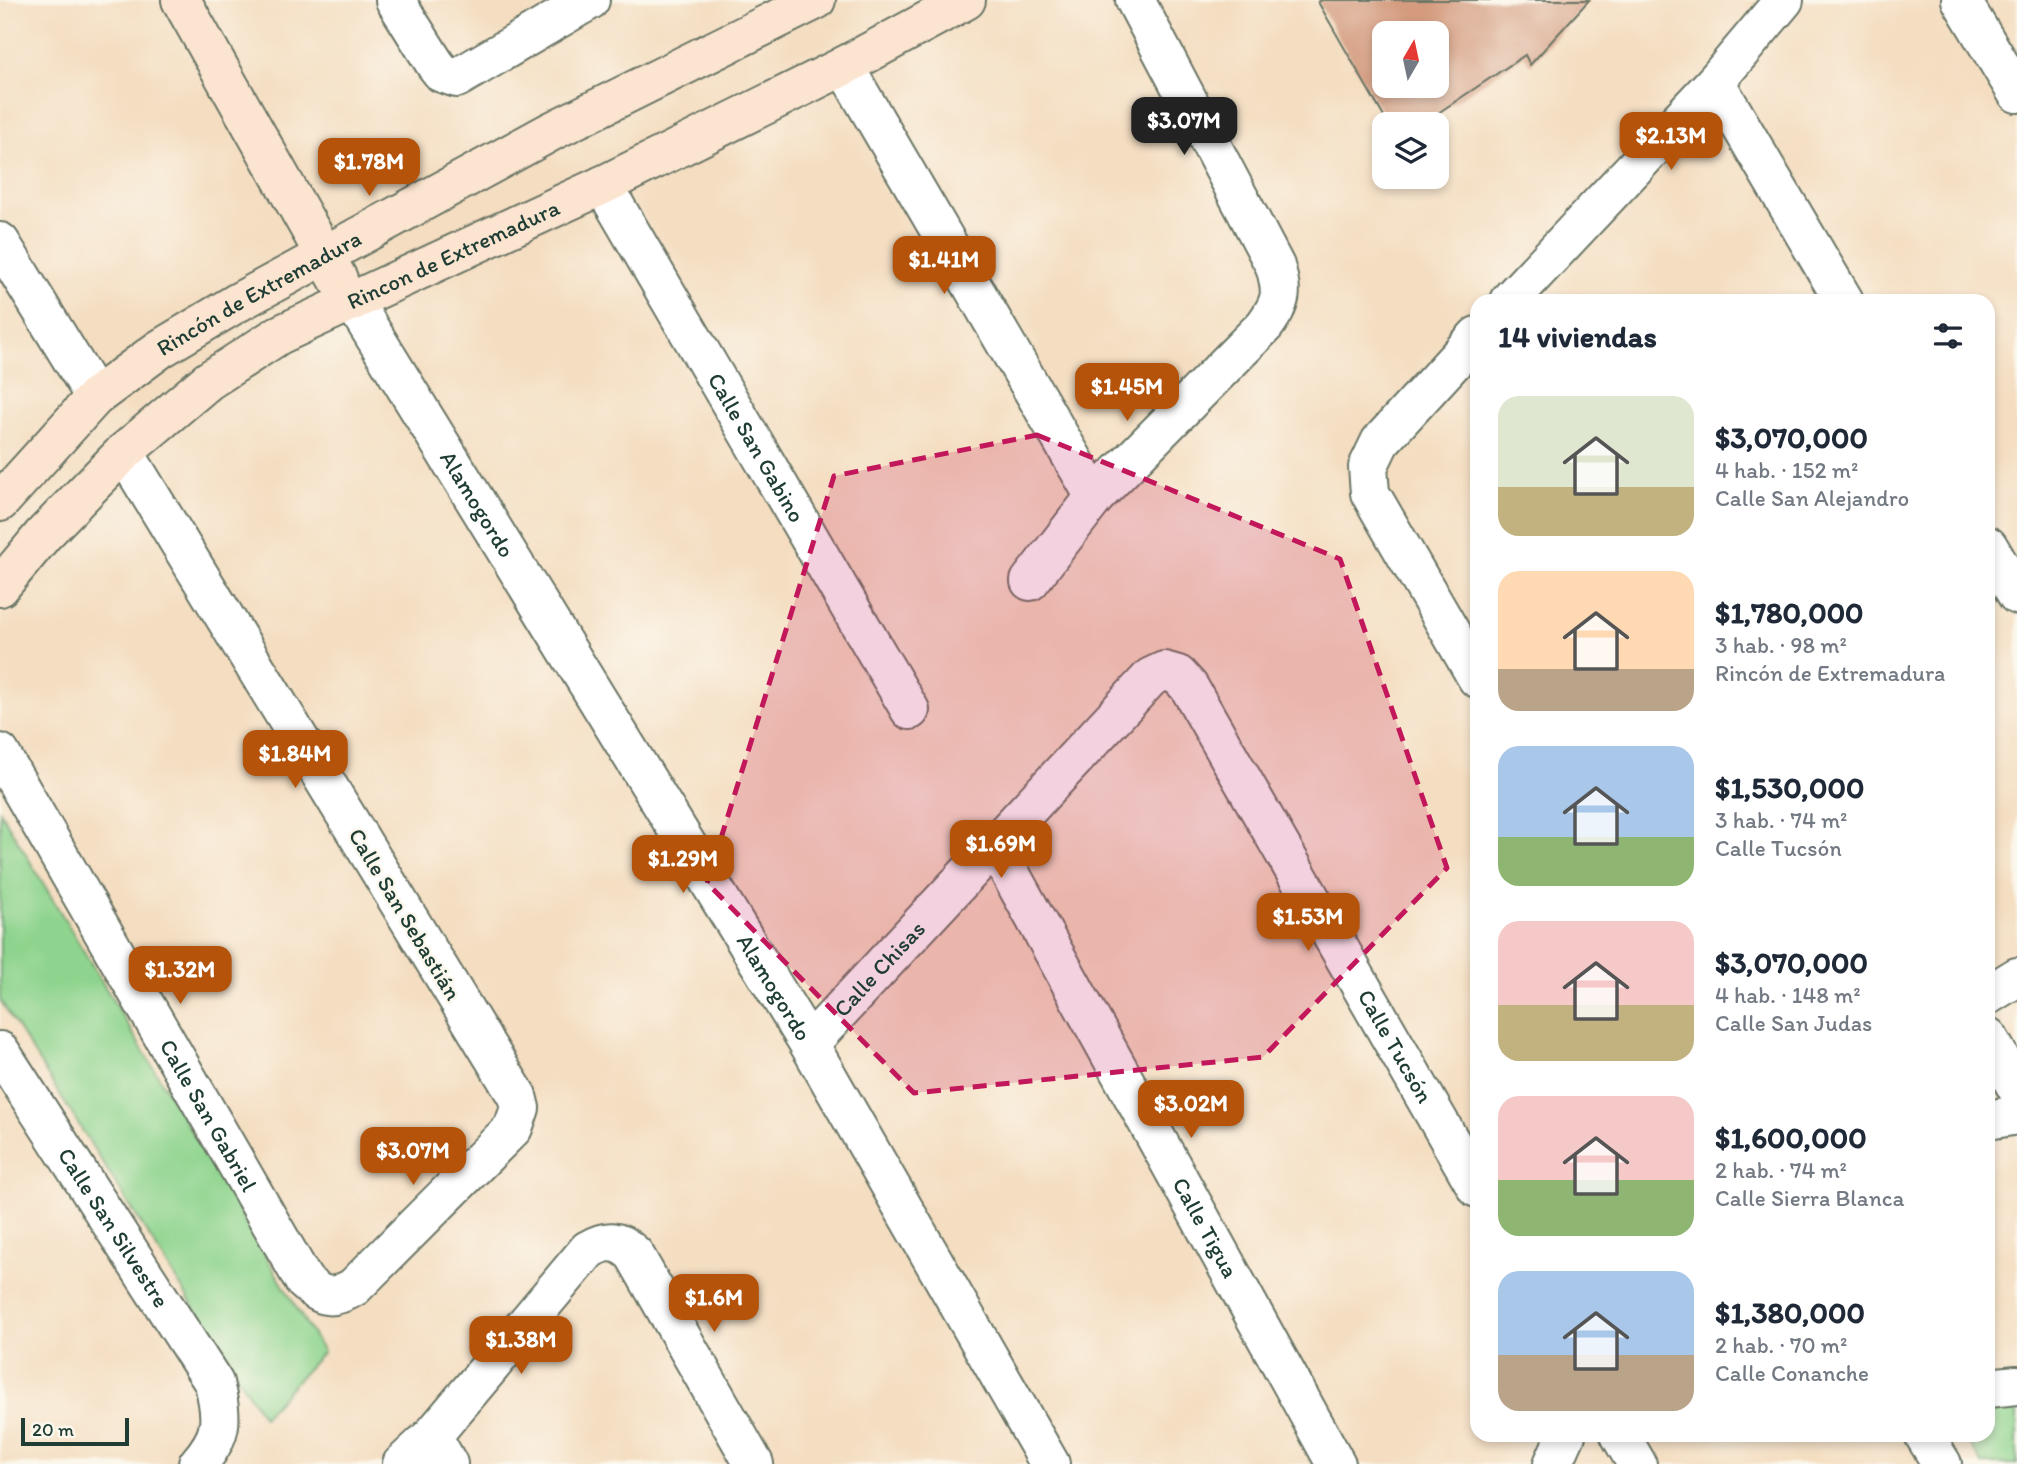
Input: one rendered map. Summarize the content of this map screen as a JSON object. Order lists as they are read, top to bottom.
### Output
{
  "streets": {
    "street": [
      "Rincon de Extremadura",
      "Rincón de Extremadura",
      "Calle San Gabino",
      "Alamogordo",
      "Calle San Sebastián",
      "Calle Chisas",
      "Calle Tucsón",
      "Calle San Gabriel",
      "Calle San Silvestre",
      "Calle Tigua"
    ]
  },
  "crossings": [
    ["Rincon de Extremadura", "Calle San Gabino"],
    ["Rincon de Extremadura", "Alamogordo"],
    ["Rincon de Extremadura", "Calle San Sebastián"],
    ["Alamogordo", "Calle Chisas"],
    ["Calle San Sebastián", "Calle San Gabriel"],
    ["Calle Chisas", "Calle Tucsón"],
    ["Calle Chisas", "Calle Tigua"]
  ],
  "scale_bar": "20 m",
  "north": "top",
  "page": {
    "price": [
      "$3.07M",
      "$2.13M",
      "$1.78M",
      "$1.41M",
      "$1.45M",
      "$1.84M",
      "$1.69M",
      "$1.29M",
      "$1.53M",
      "$1.32M",
      "$3.02M",
      "$3.07M",
      "$1.6M",
      "$1.38M"
    ],
    "heading": "14 viviendas",
    "list": [
      {
        "name": "$3,070,000",
        "note": "4 hab. · 152 m² · Calle San Alejandro"
      },
      {
        "name": "$1,780,000",
        "note": "3 hab. · 98 m² · Rincón de Extremadura"
      },
      {
        "name": "$1,530,000",
        "note": "3 hab. · 74 m² · Calle Tucsón"
      },
      {
        "name": "$3,070,000",
        "note": "4 hab. · 148 m² · Calle San Judas"
      },
      {
        "name": "$1,600,000",
        "note": "2 hab. · 74 m² · Calle Sierra Blanca"
      },
      {
        "name": "$1,380,000",
        "note": "2 hab. · 70 m² · Calle Conanche"
      }
    ],
    "scale": "20 m"
  }
}
